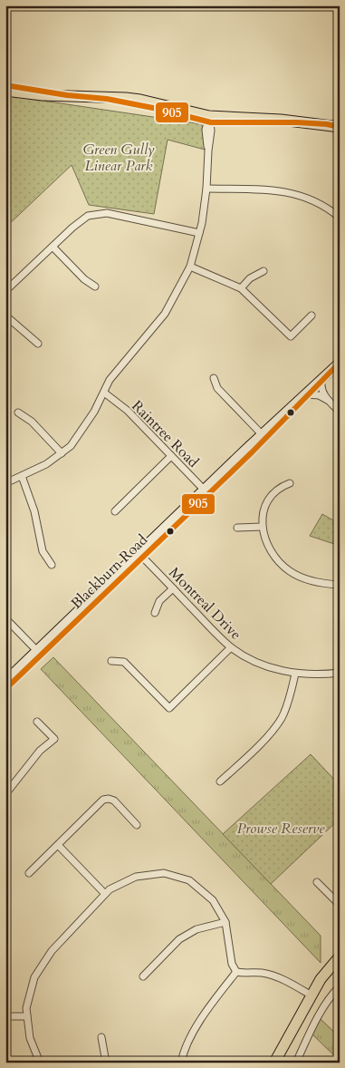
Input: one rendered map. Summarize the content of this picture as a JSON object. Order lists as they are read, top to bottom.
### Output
{
  "streets": {
    "main road": ["Blackburn Road"],
    "street": ["Raintree Road", "Montreal Drive"]
  },
  "crossings": [
    ["Raintree Road", "Blackburn Road"],
    ["Blackburn Road", "Montreal Drive"]
  ],
  "parks": ["Green Gully Linear Park", "Prowse Reserve"],
  "lines": ["transit line 905"]
}
